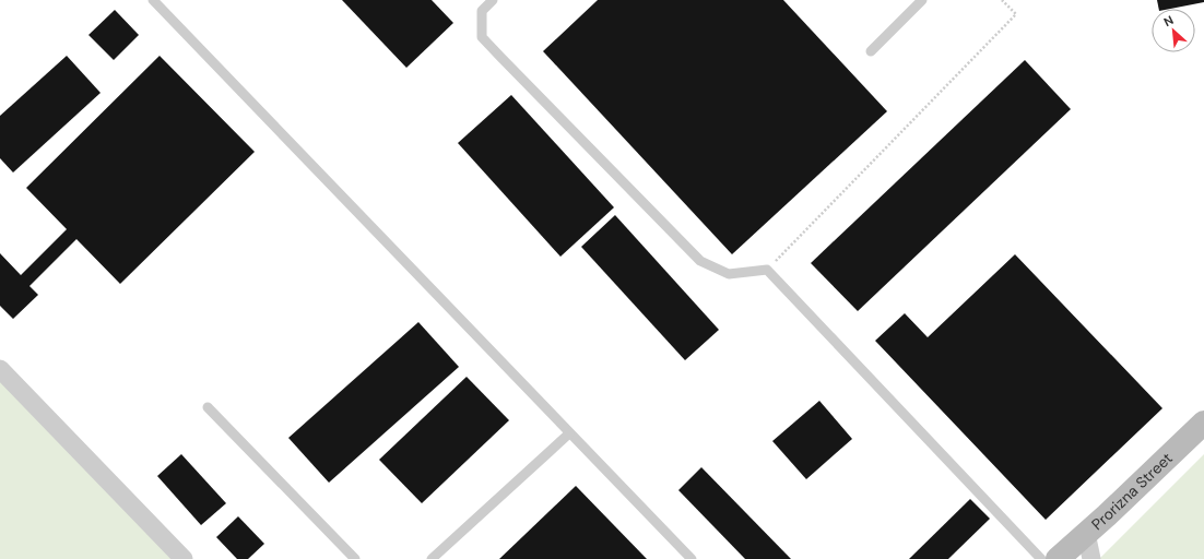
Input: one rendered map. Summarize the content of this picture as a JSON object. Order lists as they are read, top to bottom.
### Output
{
  "streets": {
    "street": ["Prorizna Street"]
  },
  "north": "top left"
}
